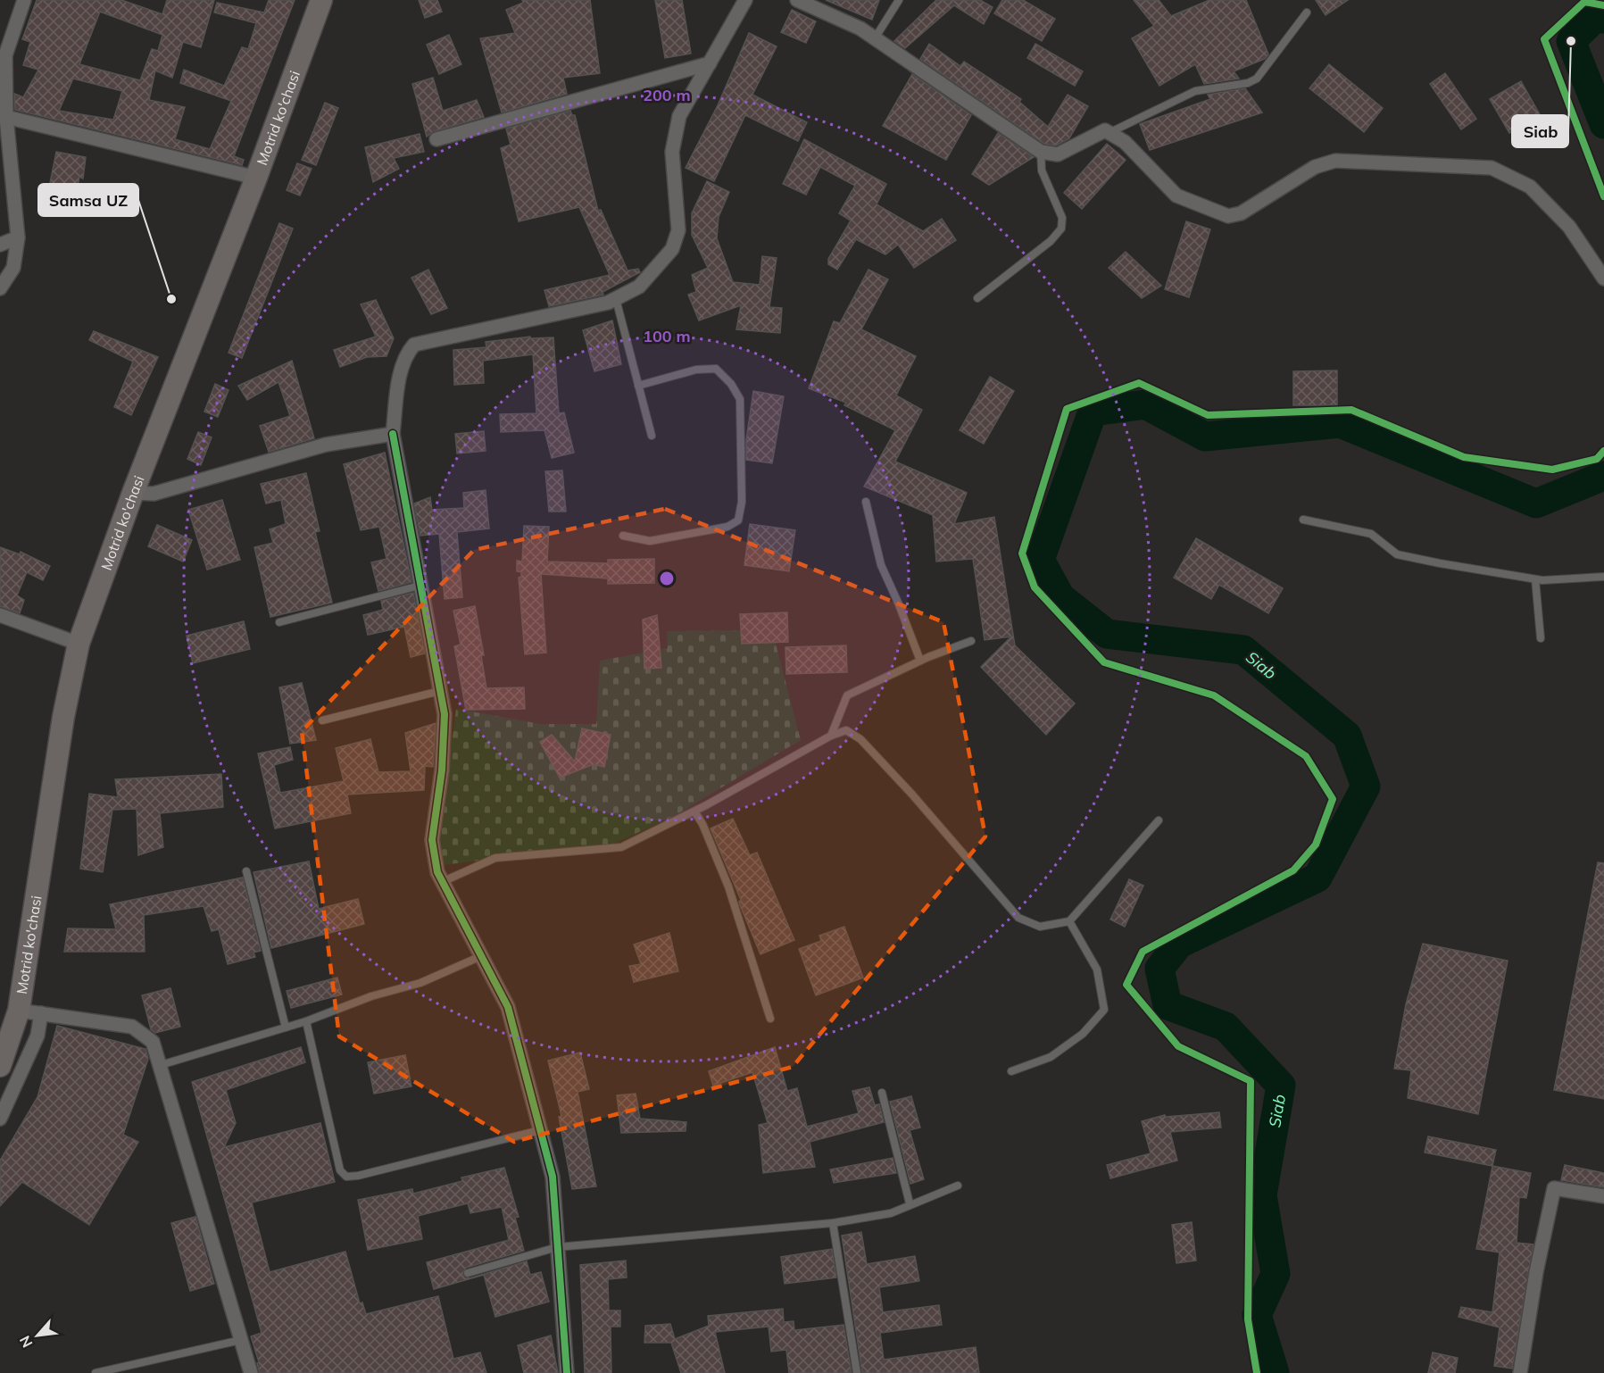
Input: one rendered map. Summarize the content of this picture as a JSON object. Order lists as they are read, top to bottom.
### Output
{
  "streets": {
    "main road": ["Motrid ko'chasi"]
  },
  "water": ["Siab"],
  "places": ["Siab", "Samsa UZ"],
  "north": "bottom left",
  "rings": ["200 m", "100 m"]
}
